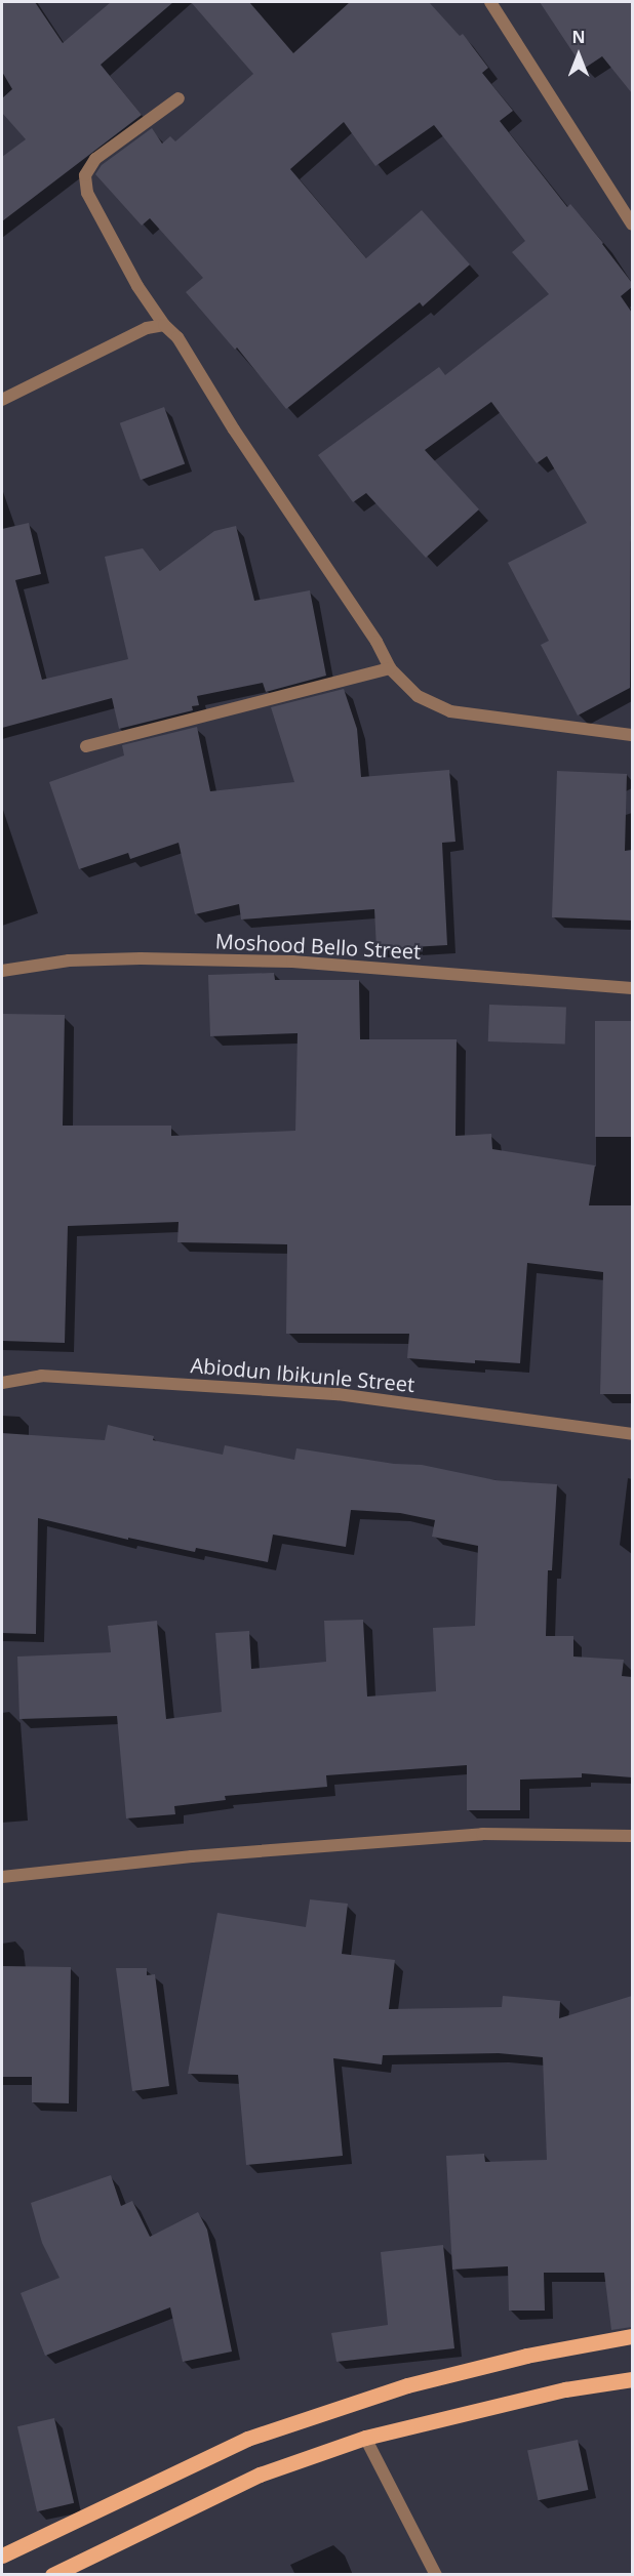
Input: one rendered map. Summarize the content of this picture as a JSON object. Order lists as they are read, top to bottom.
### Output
{
  "streets": {
    "street": ["Moshood Bello Street", "Abiodun Ibikunle Street"]
  },
  "north": "top"
}
